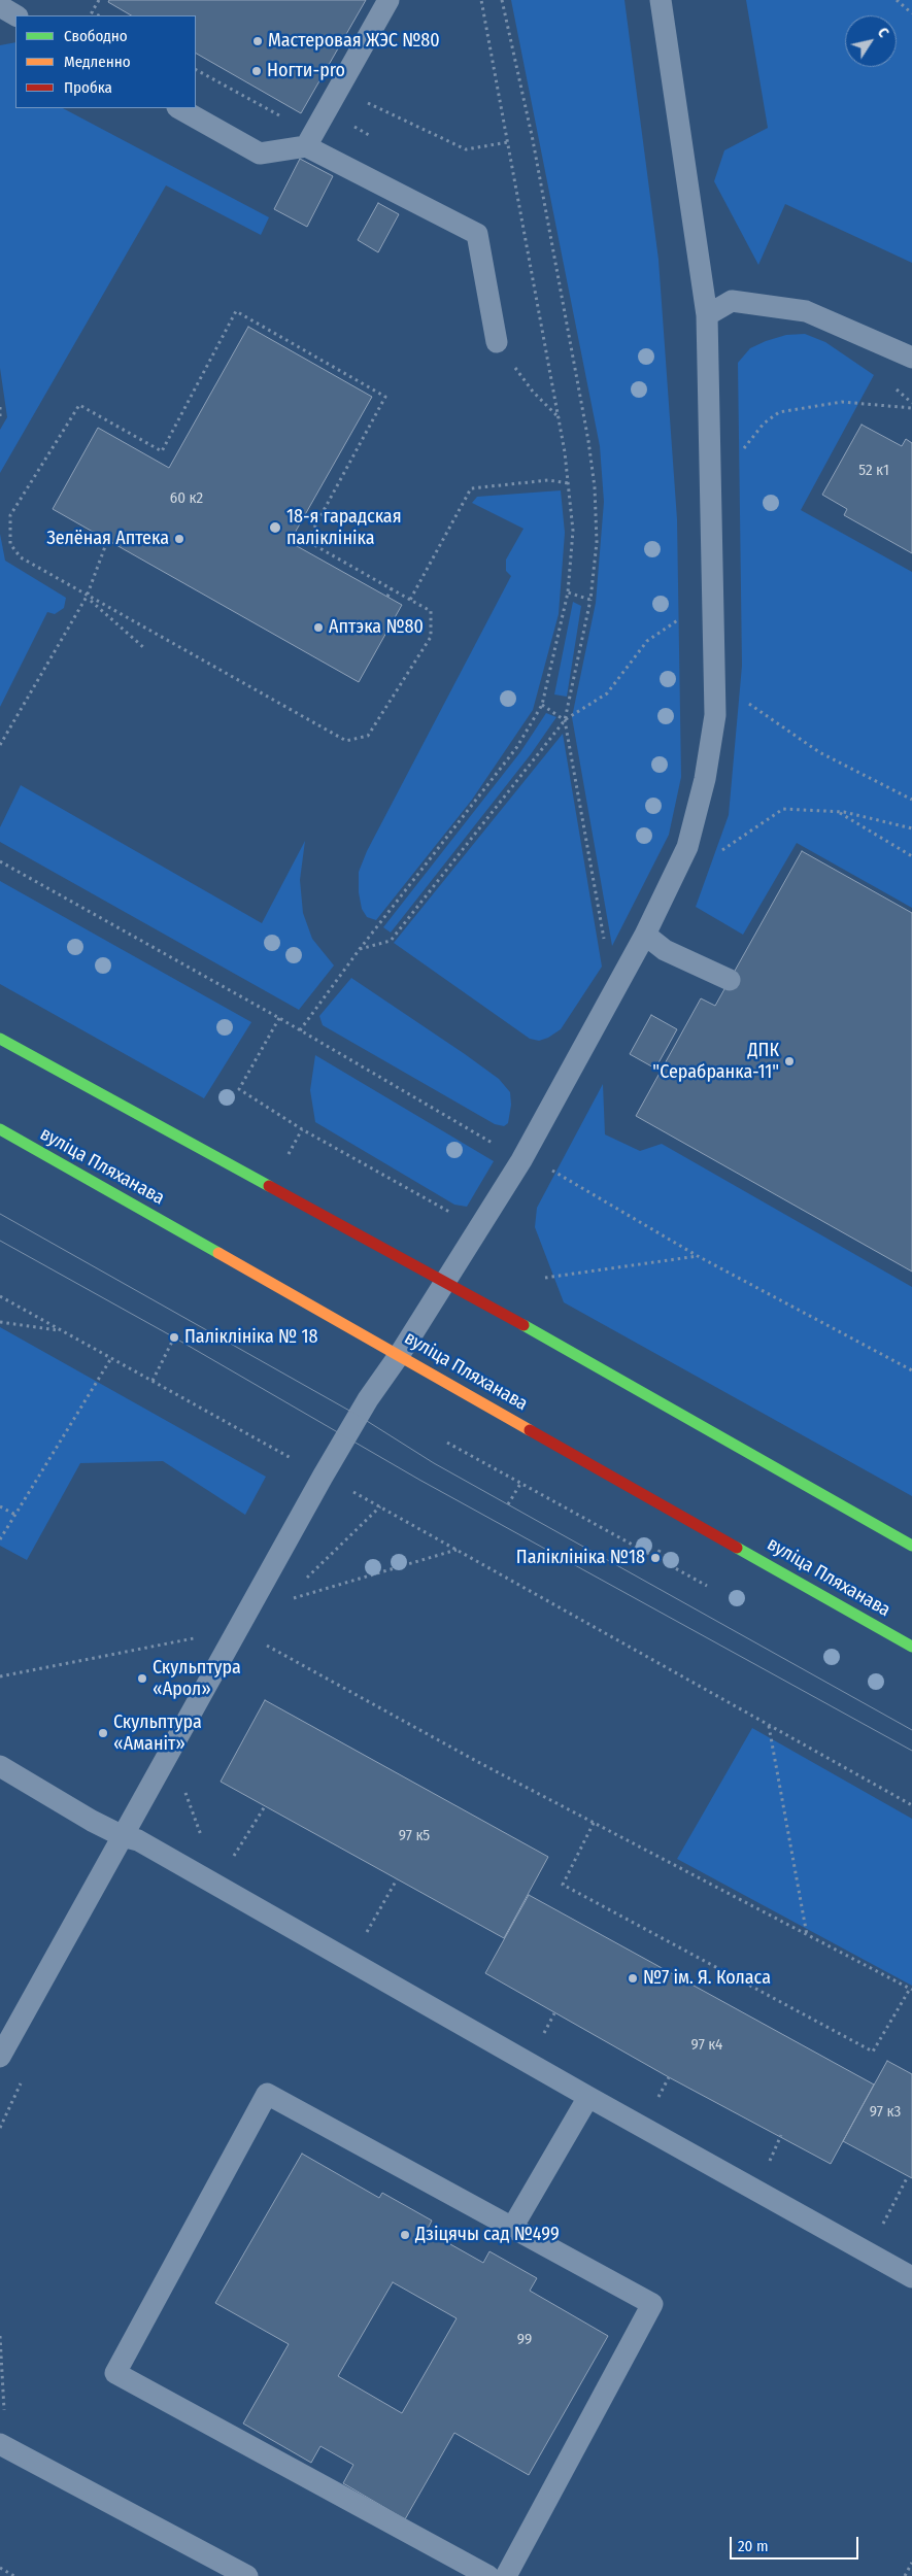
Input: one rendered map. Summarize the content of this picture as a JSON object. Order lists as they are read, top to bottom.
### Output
{
  "streets": {
    "main road": ["вуліца Пляханава"]
  },
  "places": [
    "Мастеровая ЖЭС №80",
    "Ногти-pro",
    "18-я гарадская паліклініка",
    "Зелёная Аптека",
    "Аптэка №80",
    "ДПК \"Серабранка-11\"",
    "Паліклініка № 18",
    "Паліклініка №18",
    "Скульптура «Арол»",
    "Скульптура «Аманіт»",
    "№7 ім. Я. Коласа",
    "Дзіцячы сад №499"
  ],
  "house_numbers": [
    "52 к1",
    "60 к2",
    "97 к5",
    "97 к4",
    "97 к3",
    "99"
  ],
  "legend": ["Свободно", "Медленно", "Пробка"],
  "scale_bar": "20 m",
  "north": "top right"
}
